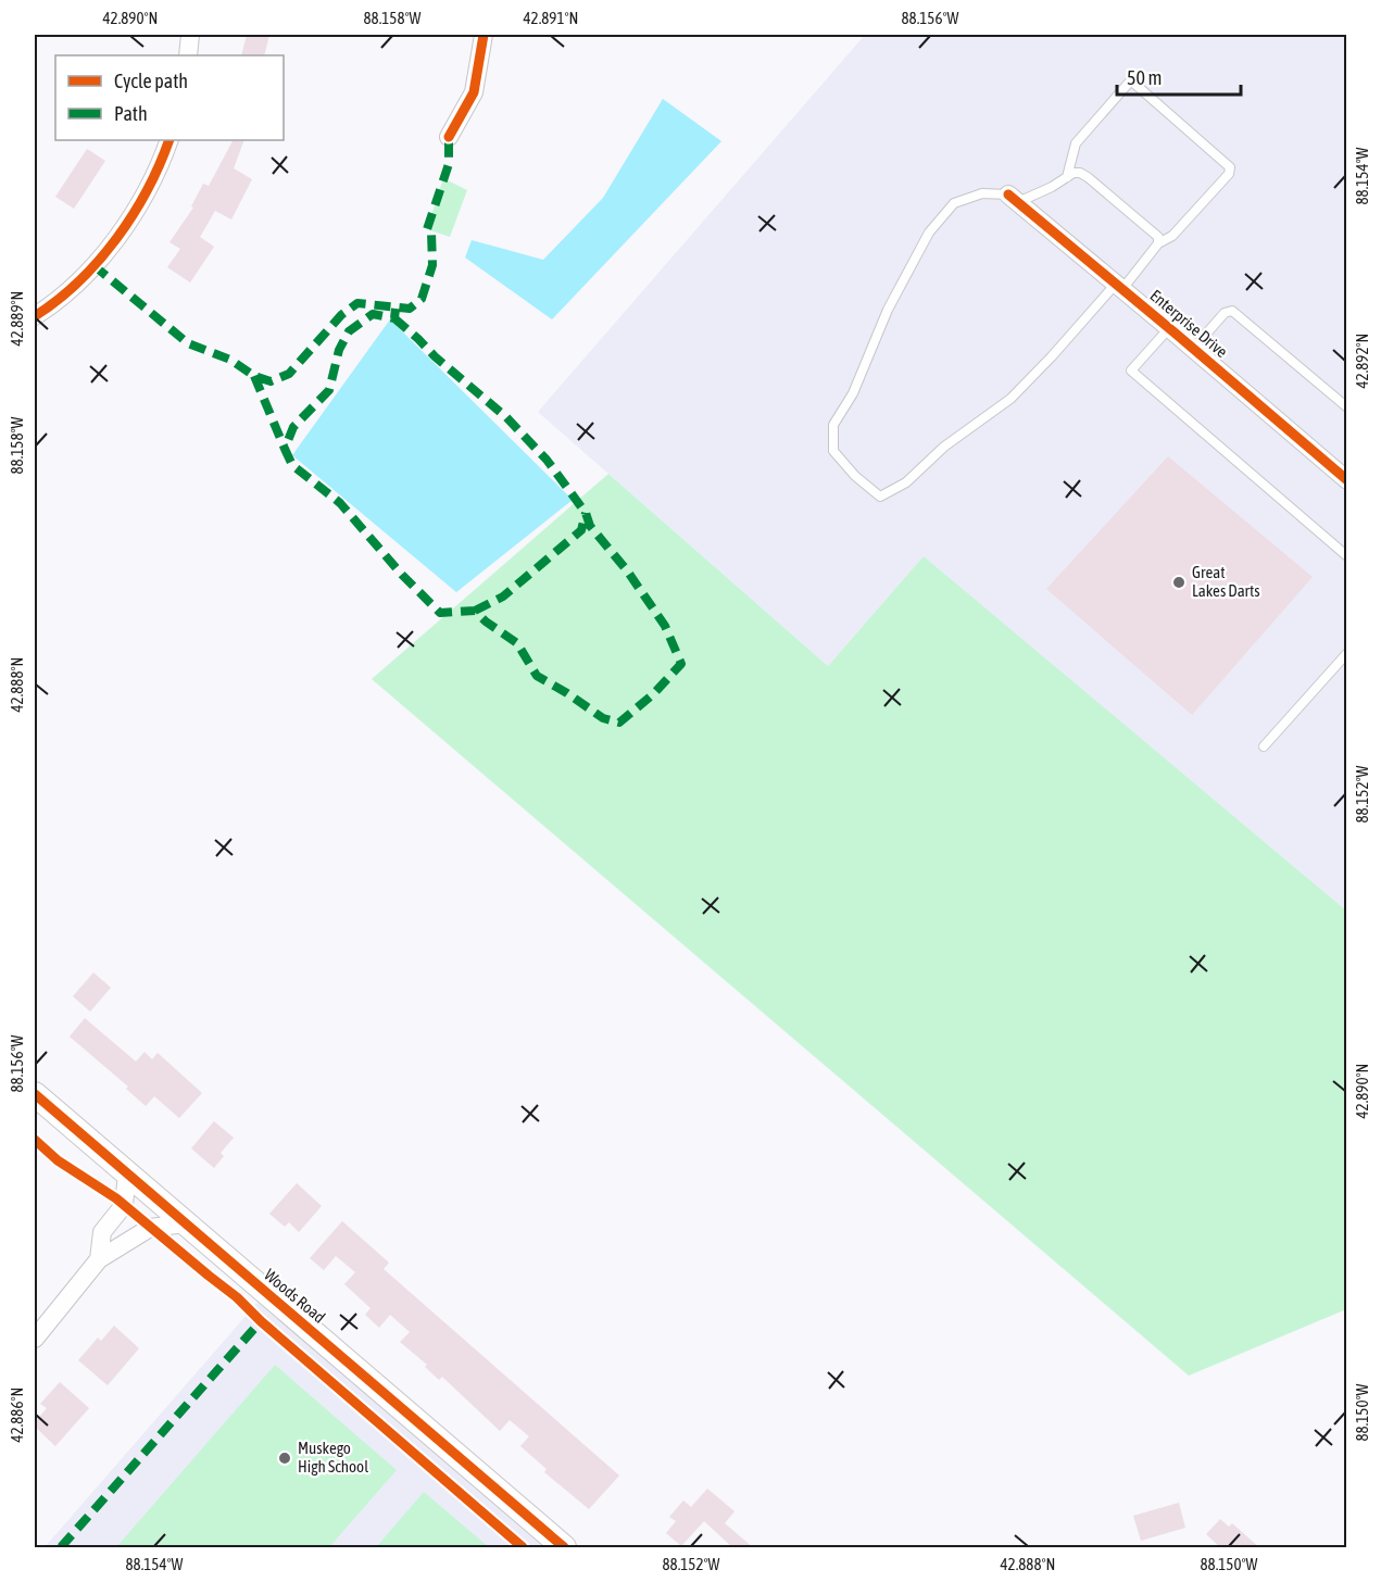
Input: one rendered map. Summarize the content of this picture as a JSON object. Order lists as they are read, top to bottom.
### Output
{
  "streets": {
    "street": ["Enterprise Drive", "Woods Road"]
  },
  "places": ["Great Lakes Darts", "Muskego High School"],
  "legend": ["Cycle path", "Path"],
  "scale_bar": "50 m",
  "coordinates": [
    "42.890°N",
    "88.158°W",
    "42.891°N",
    "88.156°W",
    "88.154°W",
    "42.889°N",
    "42.892°N",
    "42.888°N",
    "88.152°W",
    "88.150°W",
    "42.886°N"
  ]
}
